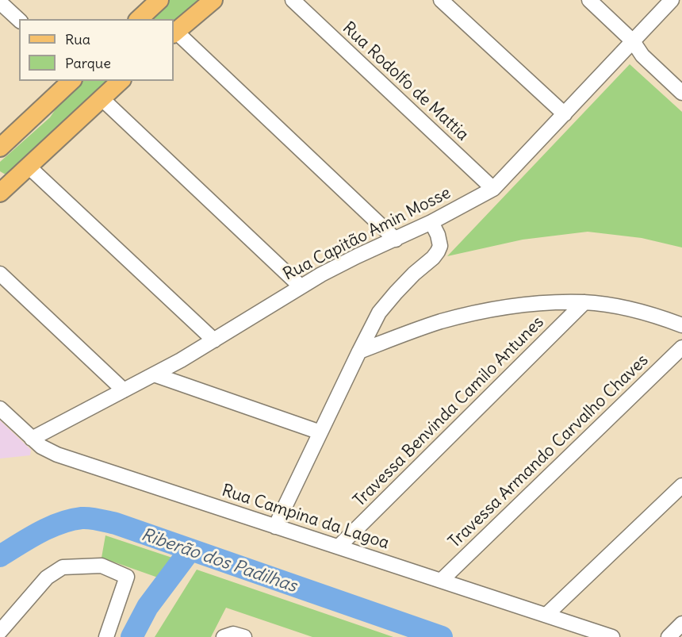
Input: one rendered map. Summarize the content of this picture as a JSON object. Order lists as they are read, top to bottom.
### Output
{
  "streets": {
    "street": [
      "Rua Rodolfo de Mattia",
      "Rua Capitão Amin Mosse",
      "Travessa Benvinda Camilo Antunes",
      "Travessa Armando Carvalho Chaves",
      "Rua Campina da Lagoa"
    ]
  },
  "crossings": [
    ["Rua Rodolfo de Mattia", "Rua Capitão Amin Mosse"],
    ["Rua Capitão Amin Mosse", "Rua Campina da Lagoa"],
    ["Travessa Benvinda Camilo Antunes", "Rua Campina da Lagoa"],
    ["Travessa Armando Carvalho Chaves", "Rua Campina da Lagoa"]
  ],
  "water": ["Riberão dos Padilhas"],
  "legend": ["Rua", "Parque"]
}
